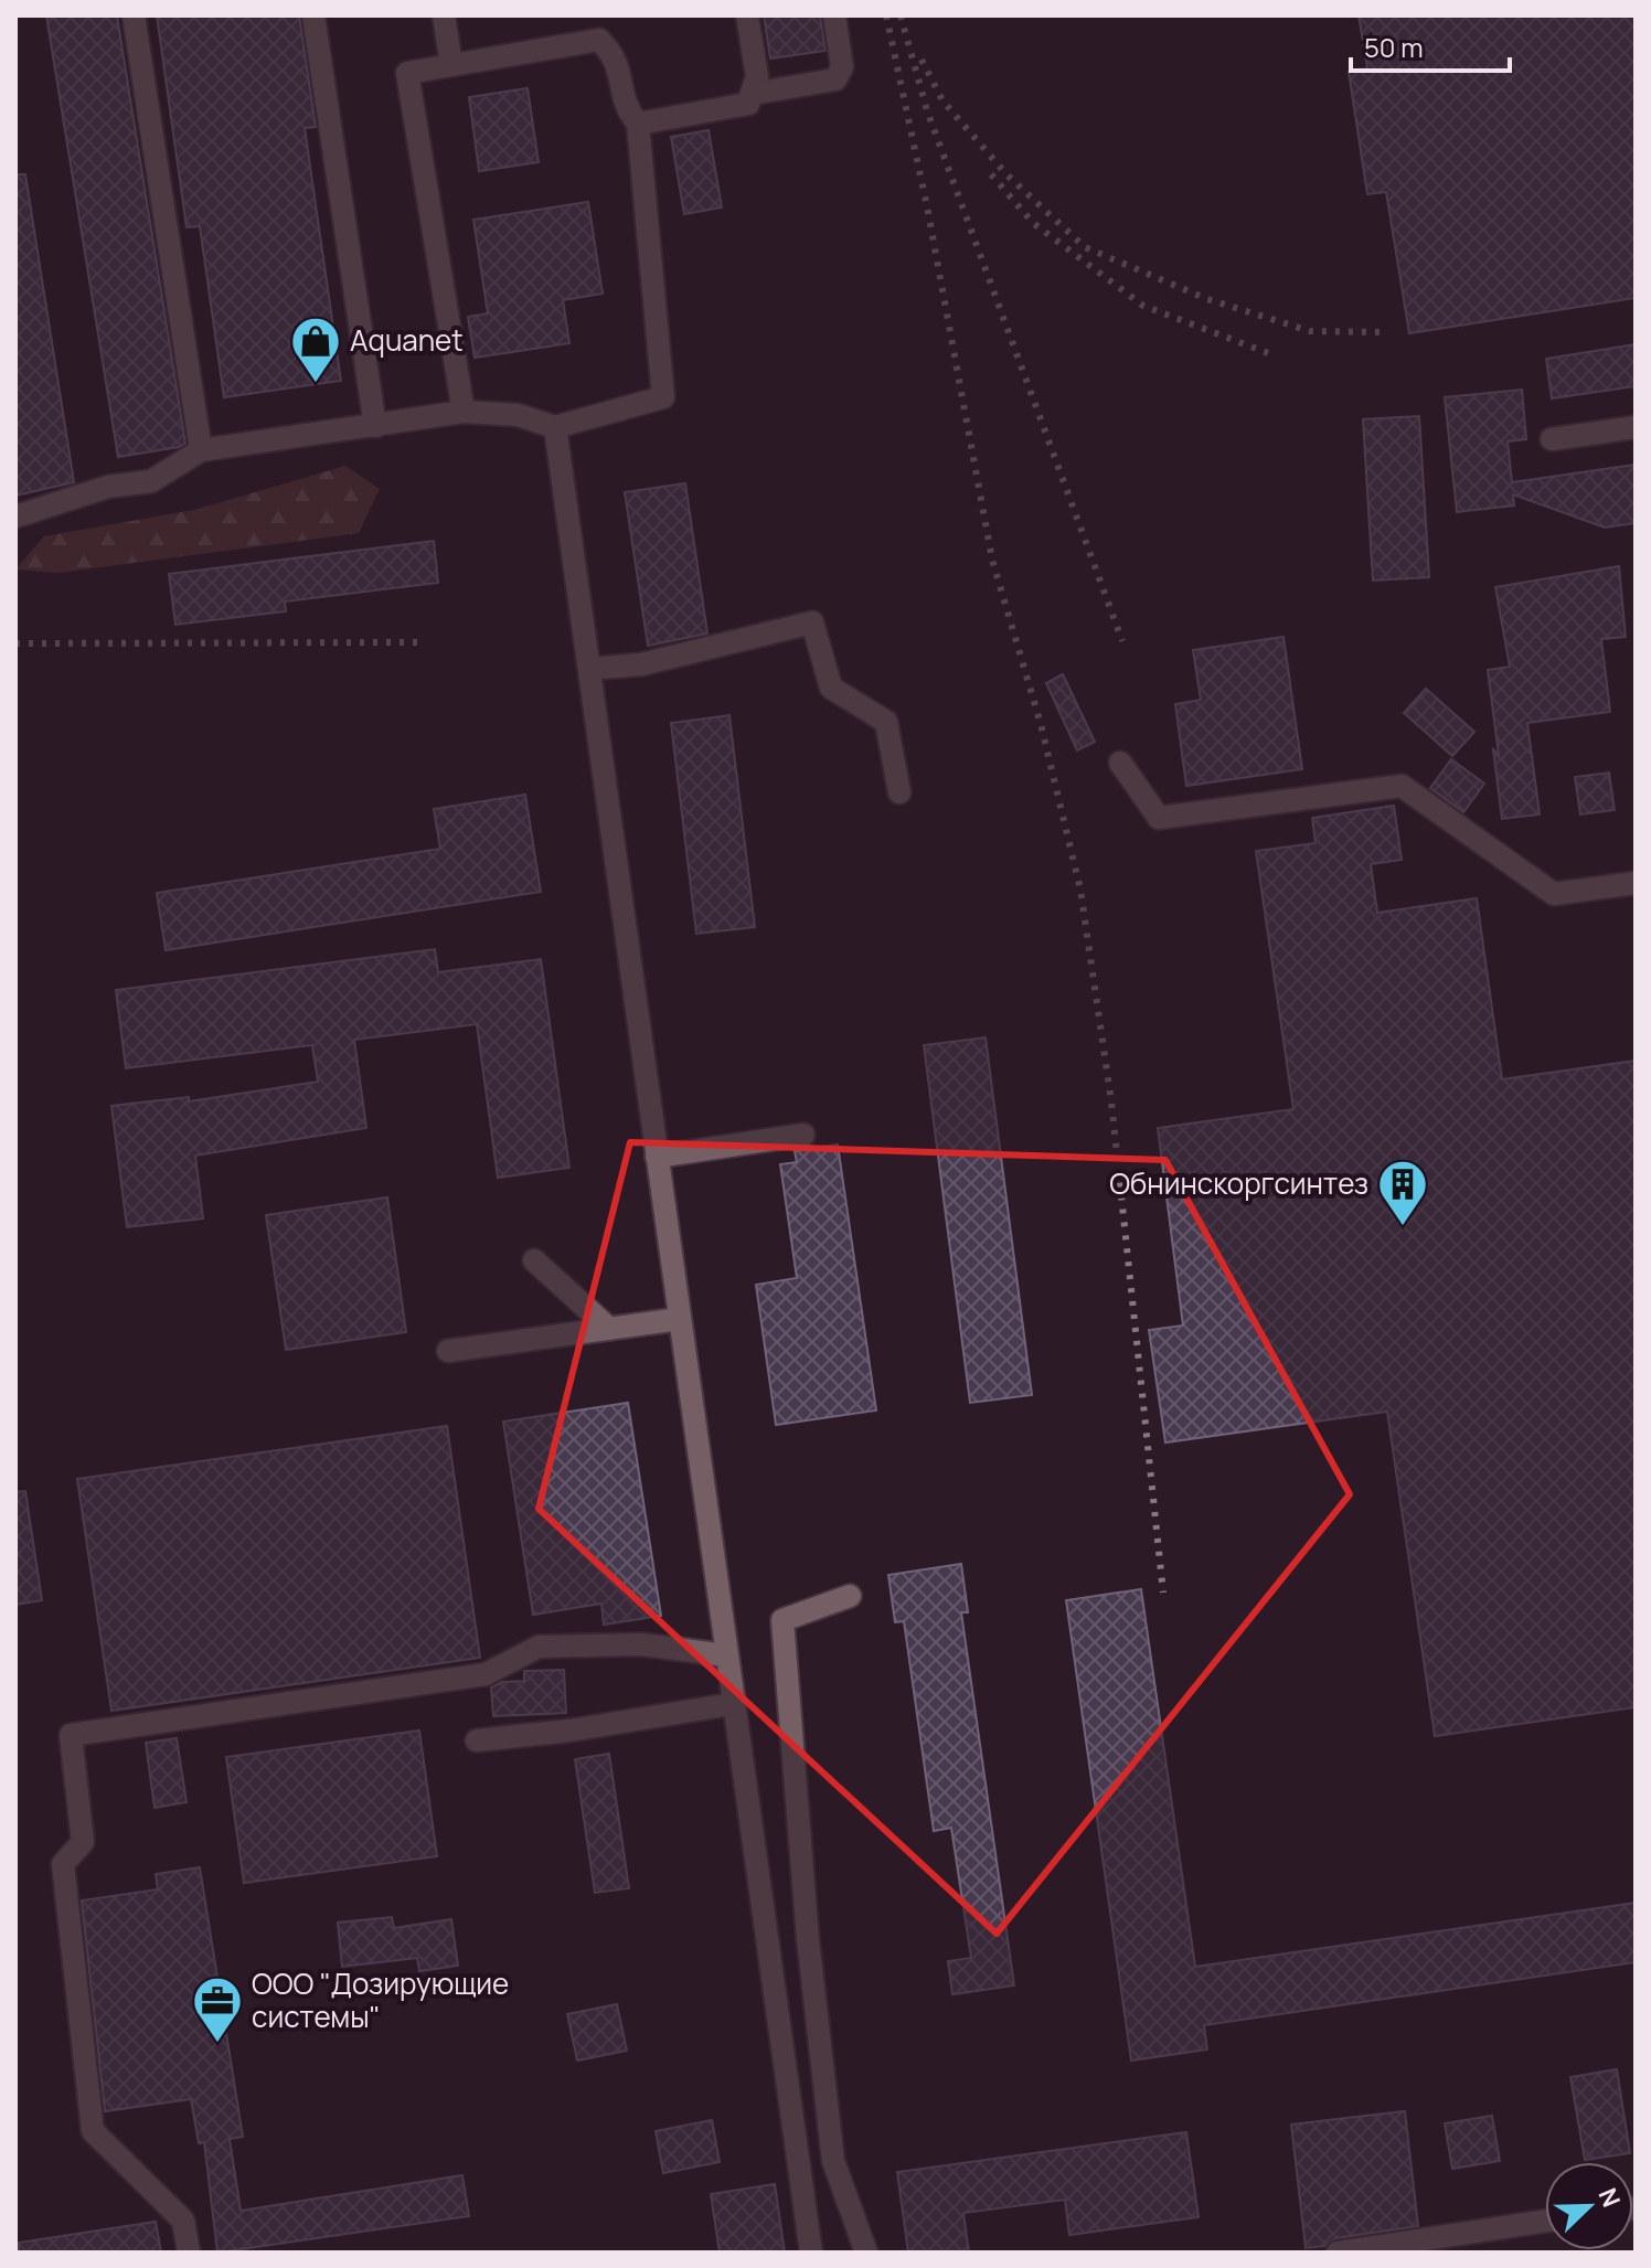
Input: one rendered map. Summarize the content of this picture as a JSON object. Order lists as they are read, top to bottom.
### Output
{
  "places": {
    "shop": ["Aquanet"],
    "building": ["Обнинскоргсинтез"],
    "office": ["ООО \"Дозирующие системы\""]
  },
  "scale_bar": "50 m",
  "north": "top right"
}
